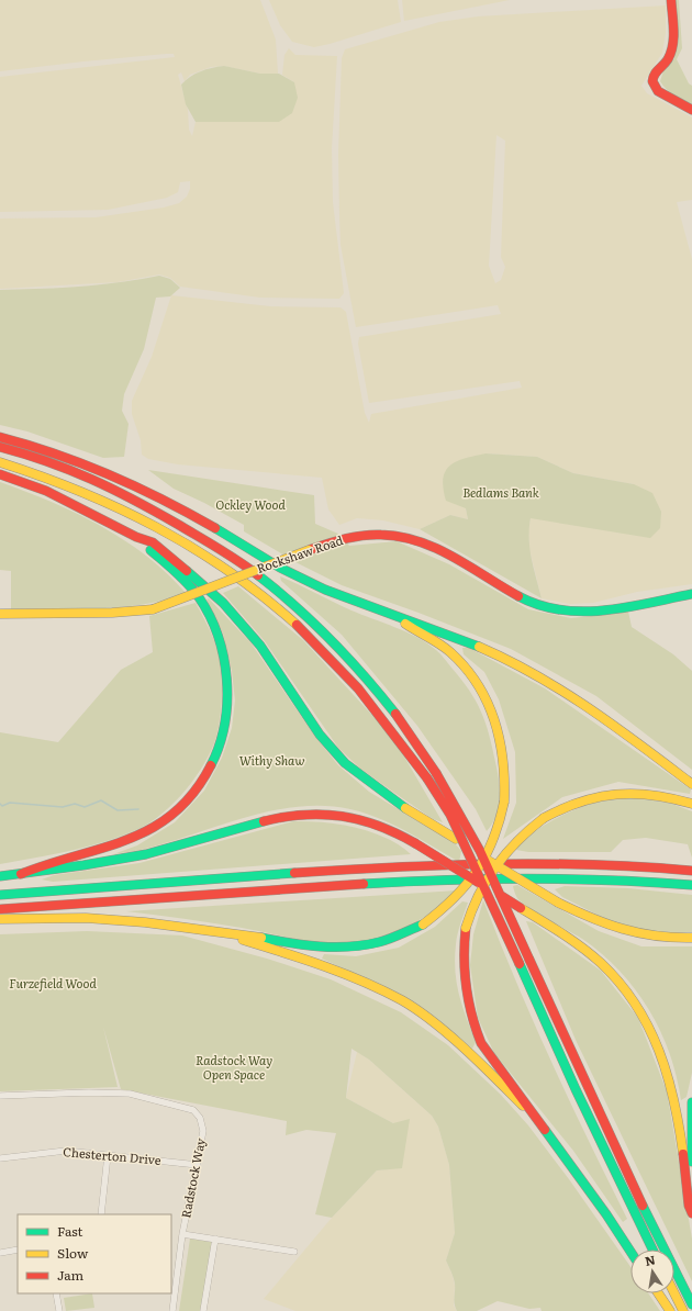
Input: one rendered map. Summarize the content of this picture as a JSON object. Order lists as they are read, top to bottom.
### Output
{
  "streets": {
    "main road": ["Rockshaw Road"],
    "street": ["Chesterton Drive", "Radstock Way"]
  },
  "crossings": [
    ["Chesterton Drive", "Radstock Way"]
  ],
  "parks": [
    "Bedlams Bank",
    "Ockley Wood",
    "Withy Shaw",
    "Furzefield Wood",
    "Radstock Way Open Space"
  ],
  "legend": ["Fast", "Slow", "Jam"],
  "north": "top"
}
